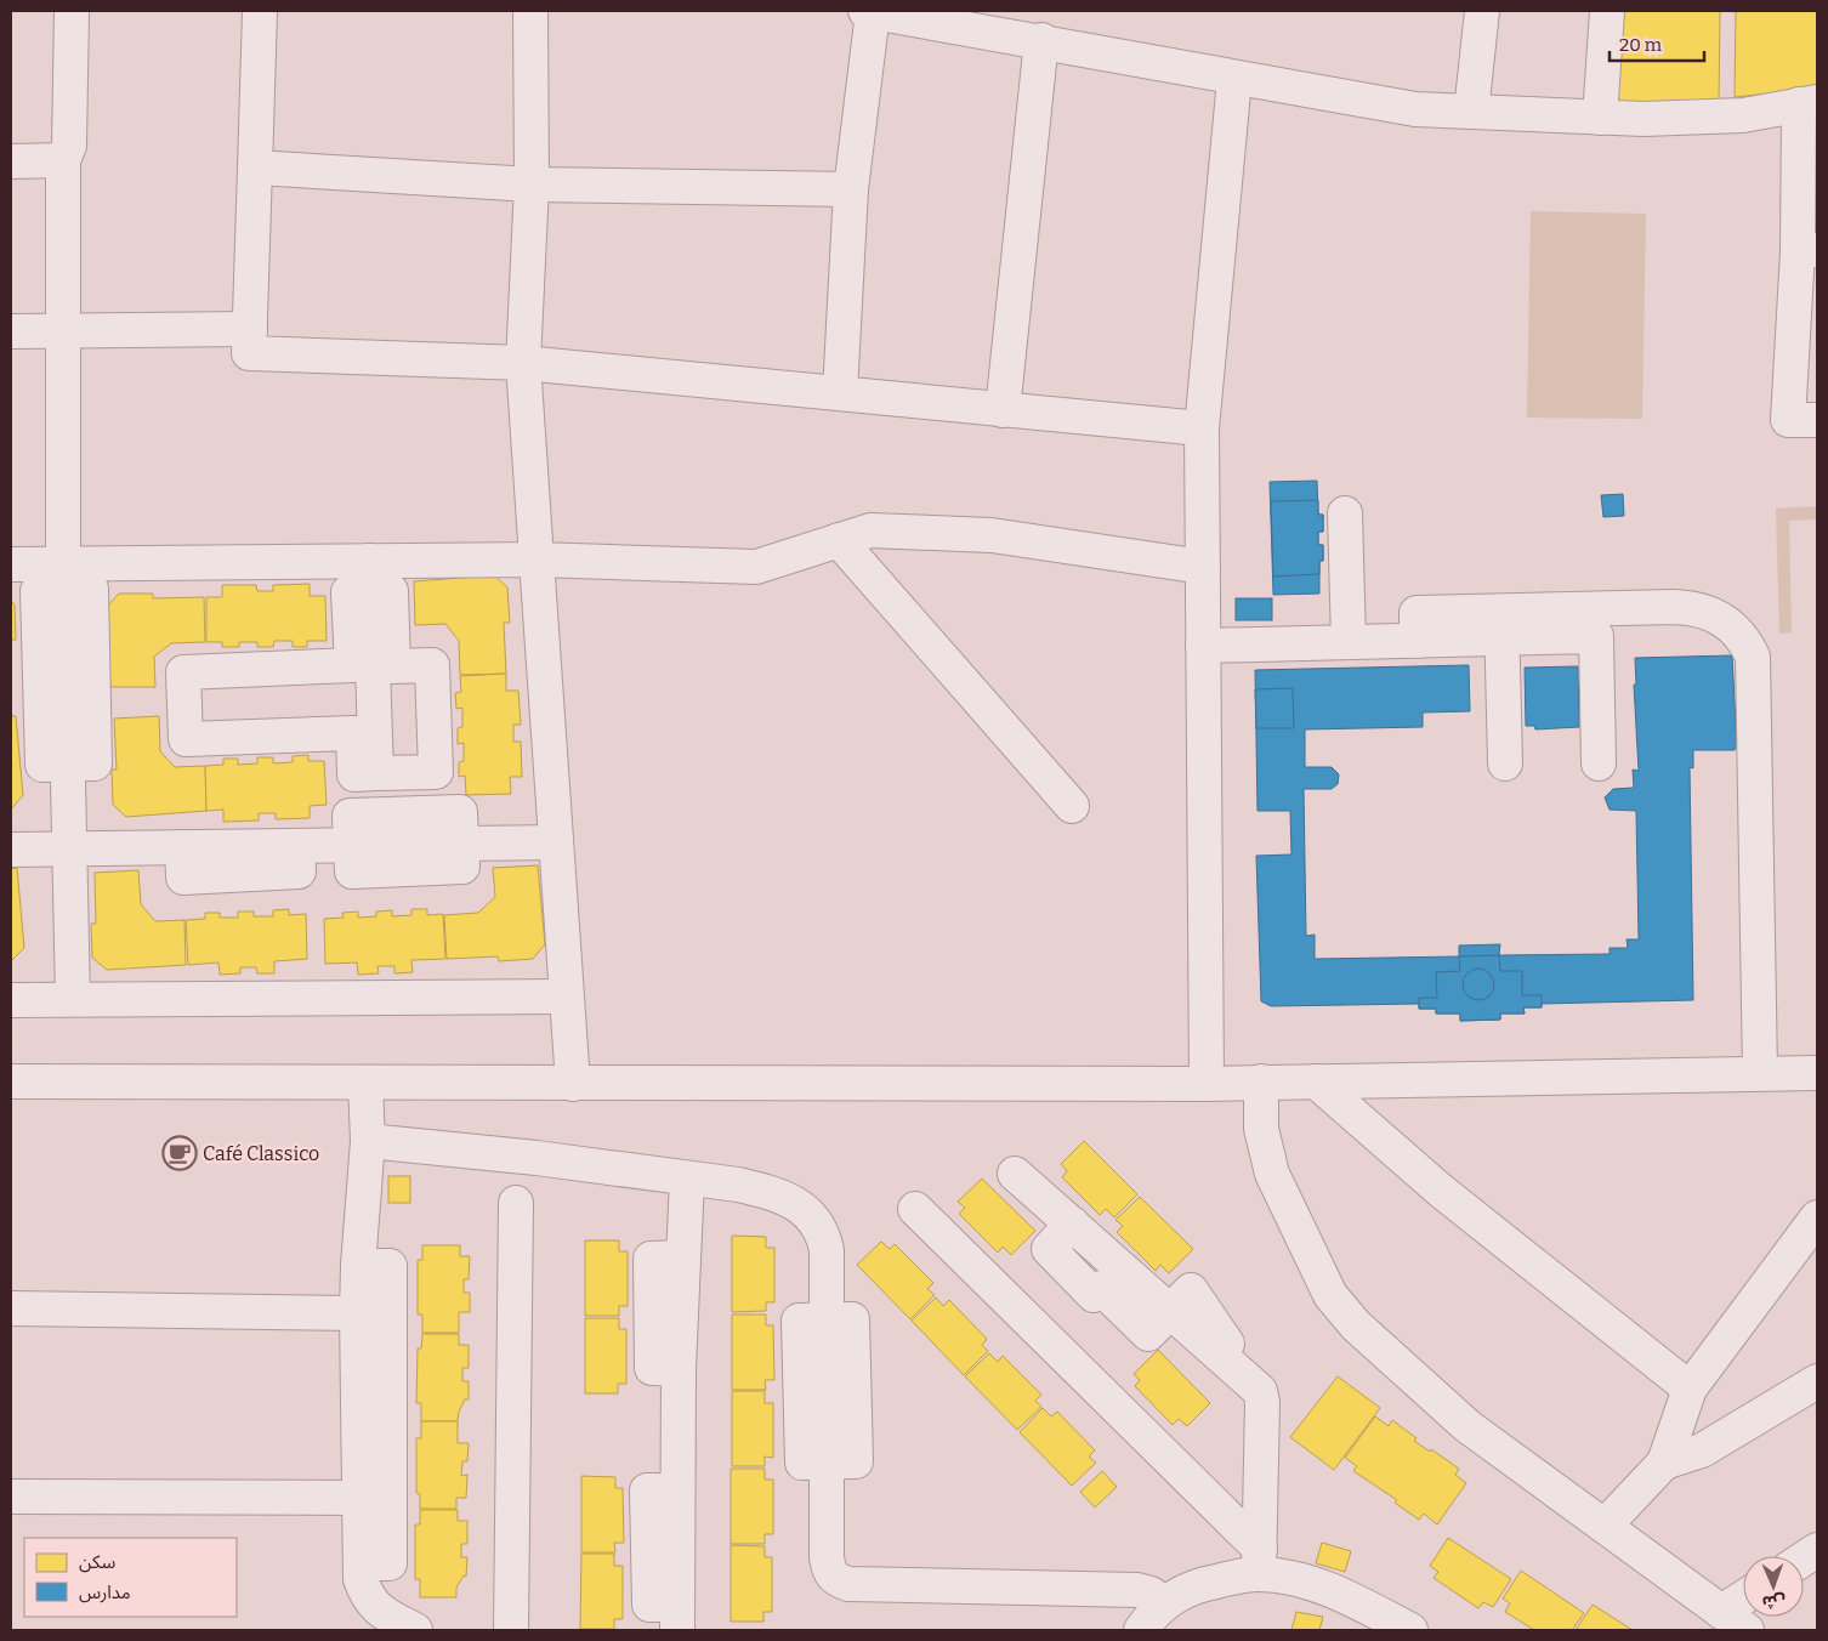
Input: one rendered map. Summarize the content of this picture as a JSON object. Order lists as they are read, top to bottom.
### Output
{
  "places": {
    "cafe": ["Café Classico"]
  },
  "legend": ["سكن", "مدارس"],
  "scale_bar": "20 m",
  "north": "bottom"
}
